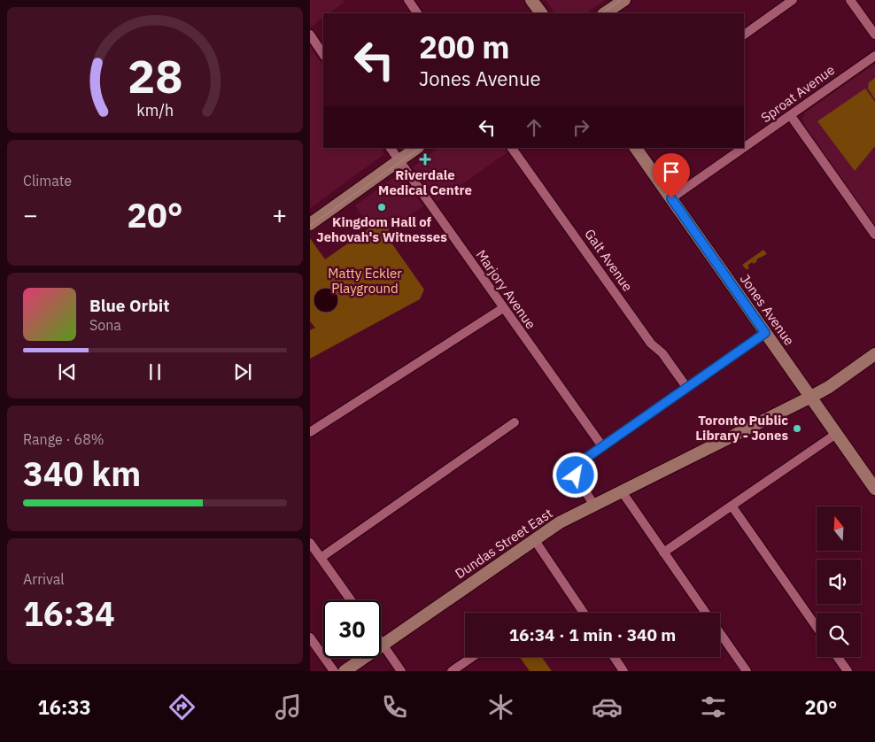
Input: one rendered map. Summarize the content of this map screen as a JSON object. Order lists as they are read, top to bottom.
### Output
{
  "streets": {
    "street": [
      "Sproat Avenue",
      "Galt Avenue",
      "Marjory Avenue",
      "Jones Avenue",
      "Dundas Street East"
    ]
  },
  "crossings": [
    ["Sproat Avenue", "Jones Avenue"],
    ["Jones Avenue", "Dundas Street East"]
  ],
  "parks": ["Matty Eckler Playground"],
  "places": {
    "health": ["Riverdale Medical Centre"],
    "other": ["Kingdom Hall of Jehovah's Witnesses", "Toronto Public Library - Jones"]
  },
  "north": "top",
  "page": {
    "turn": ["200 m", "Jones Avenue"],
    "tile": [
      "Climate",
      ["Range · 68%", "340 km"],
      ["Arrival", "16:34"]
    ],
    "heat": ["−", "20°", "+"],
    "song": ["Blue Orbit", "Sona"],
    "limit": "30",
    "trip": "16:34 · 1 min · 340 m",
    "tabs": ["16:33", "20°"],
    "gauge": ["28", "km/h"]
  }
}
